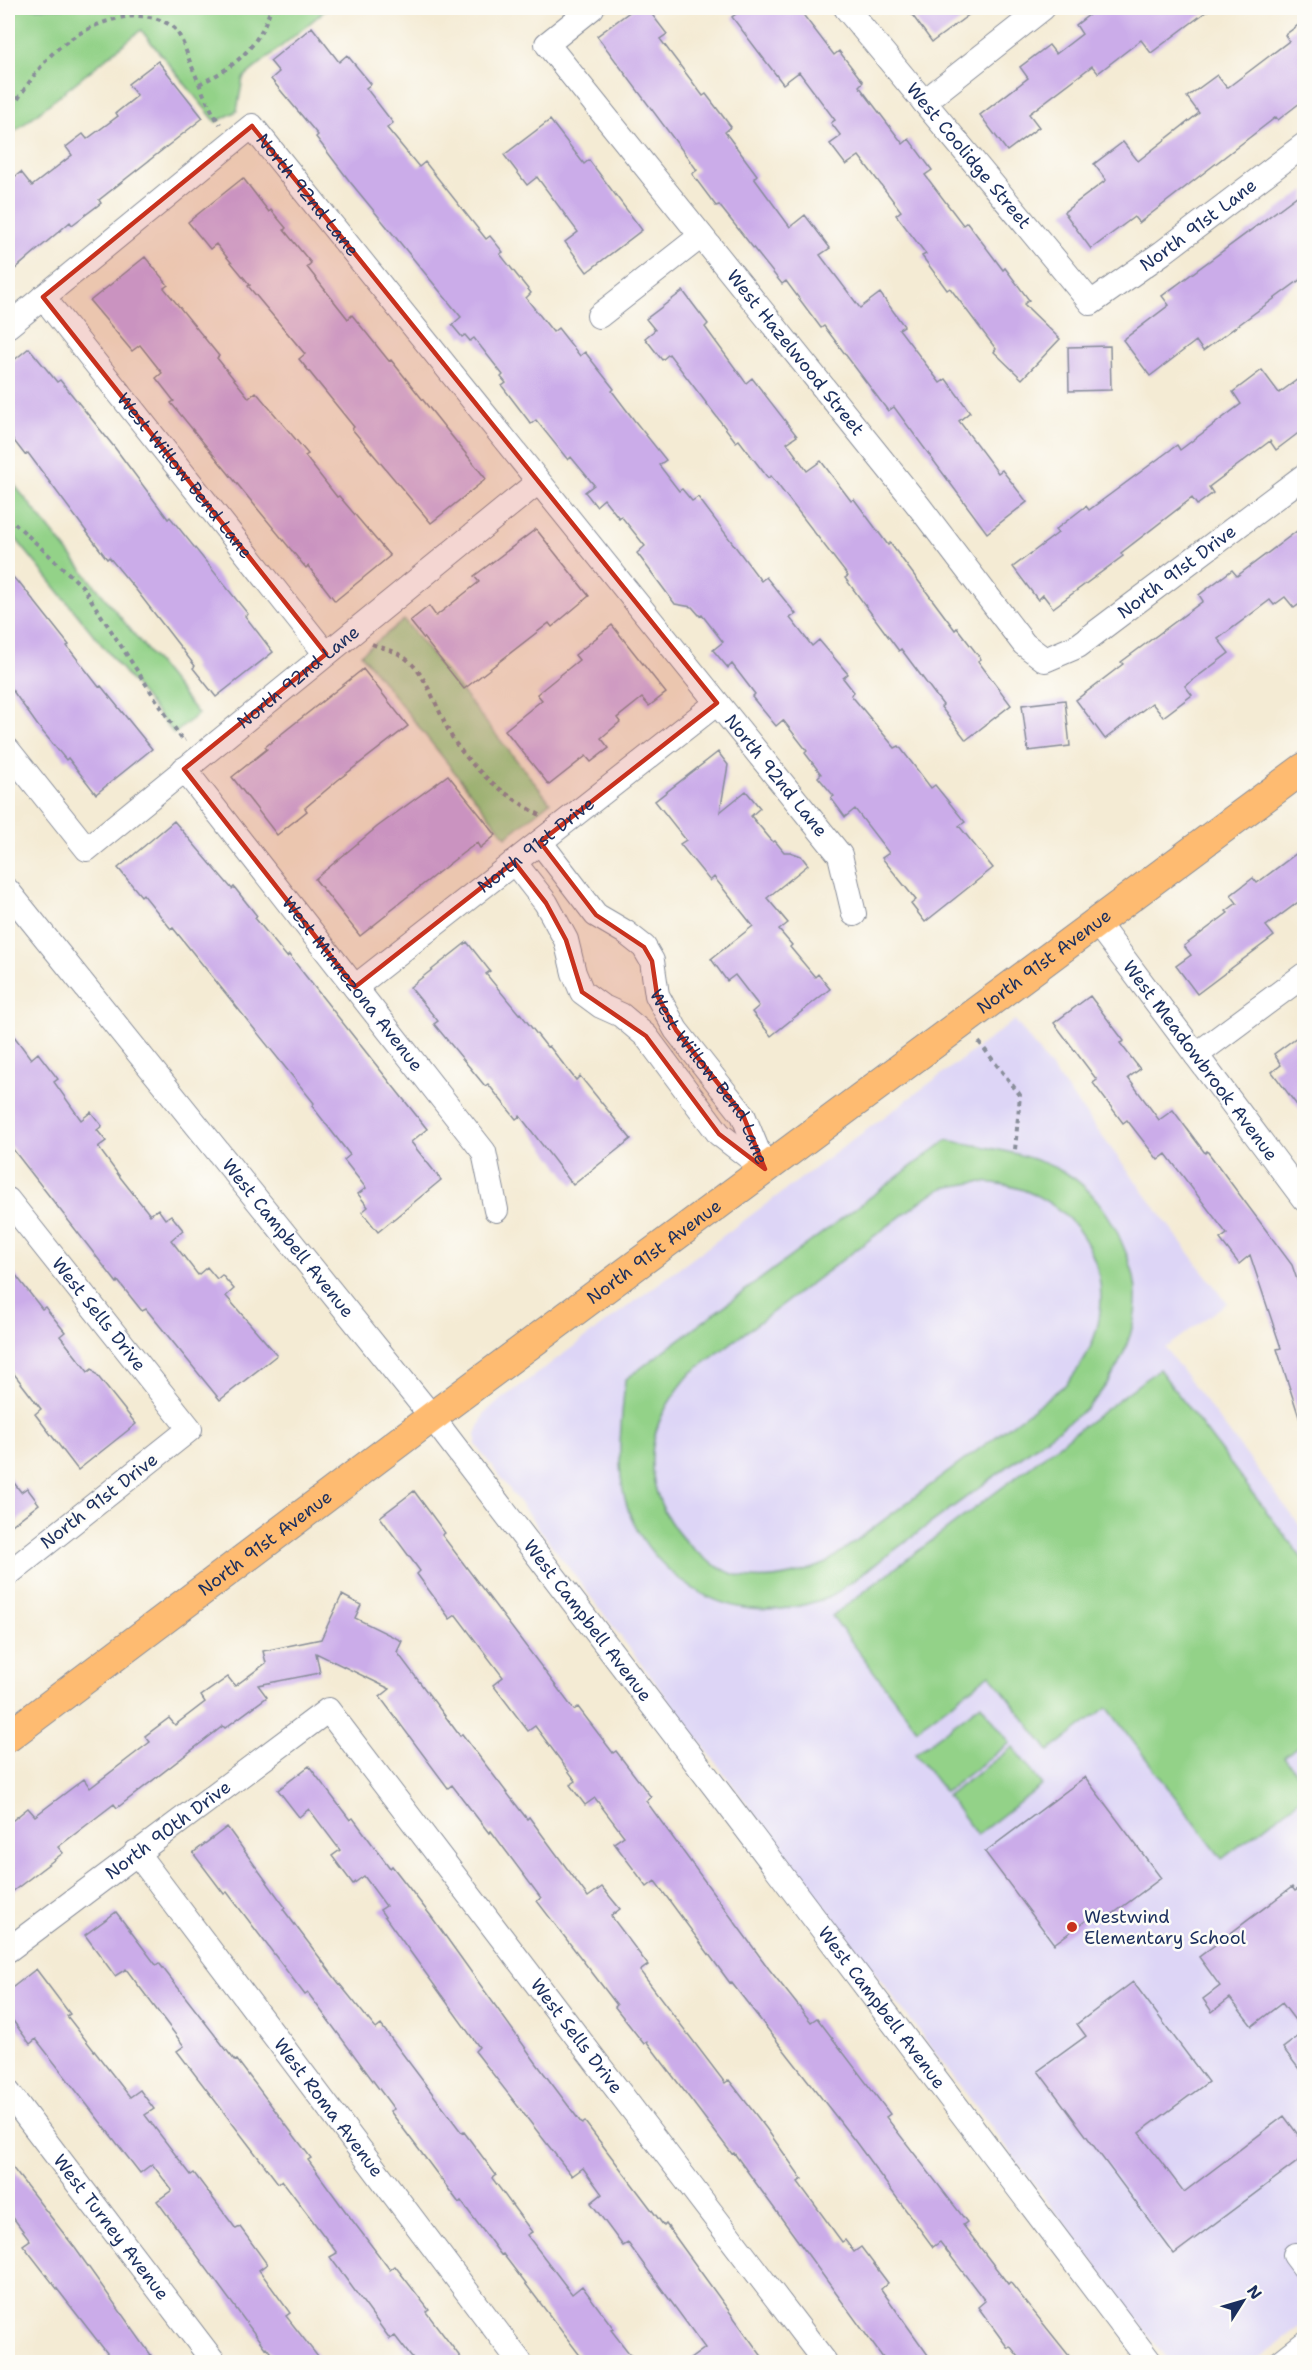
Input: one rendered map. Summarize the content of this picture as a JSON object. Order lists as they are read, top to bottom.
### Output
{
  "streets": {
    "main road": ["North 91st Avenue"],
    "street": [
      "West Coolidge Street",
      "North 92nd Lane",
      "North 91st Lane",
      "West Hazelwood Street",
      "West Willow Bend Lane",
      "North 91st Drive",
      "West Minnezona Avenue",
      "West Meadowbrook Avenue",
      "West Campbell Avenue",
      "West Sells Drive",
      "North 90th Drive",
      "West Roma Avenue",
      "West Turney Avenue"
    ]
  },
  "crossings": [
    ["West Coolidge Street", "North 91st Lane"],
    ["North 92nd Lane", "West Willow Bend Lane"],
    ["North 92nd Lane", "North 91st Drive"],
    ["North 92nd Lane", "West Minnezona Avenue"],
    ["West Hazelwood Street", "North 91st Drive"],
    ["West Willow Bend Lane", "North 91st Drive"],
    ["West Willow Bend Lane", "North 91st Avenue"],
    ["North 91st Drive", "West Minnezona Avenue"],
    ["North 91st Drive", "West Sells Drive"],
    ["North 91st Avenue", "West Meadowbrook Avenue"],
    ["North 91st Avenue", "West Campbell Avenue"],
    ["West Sells Drive", "North 90th Drive"],
    ["North 90th Drive", "West Roma Avenue"]
  ],
  "places": ["Westwind Elementary School"],
  "north": "top right"
}
